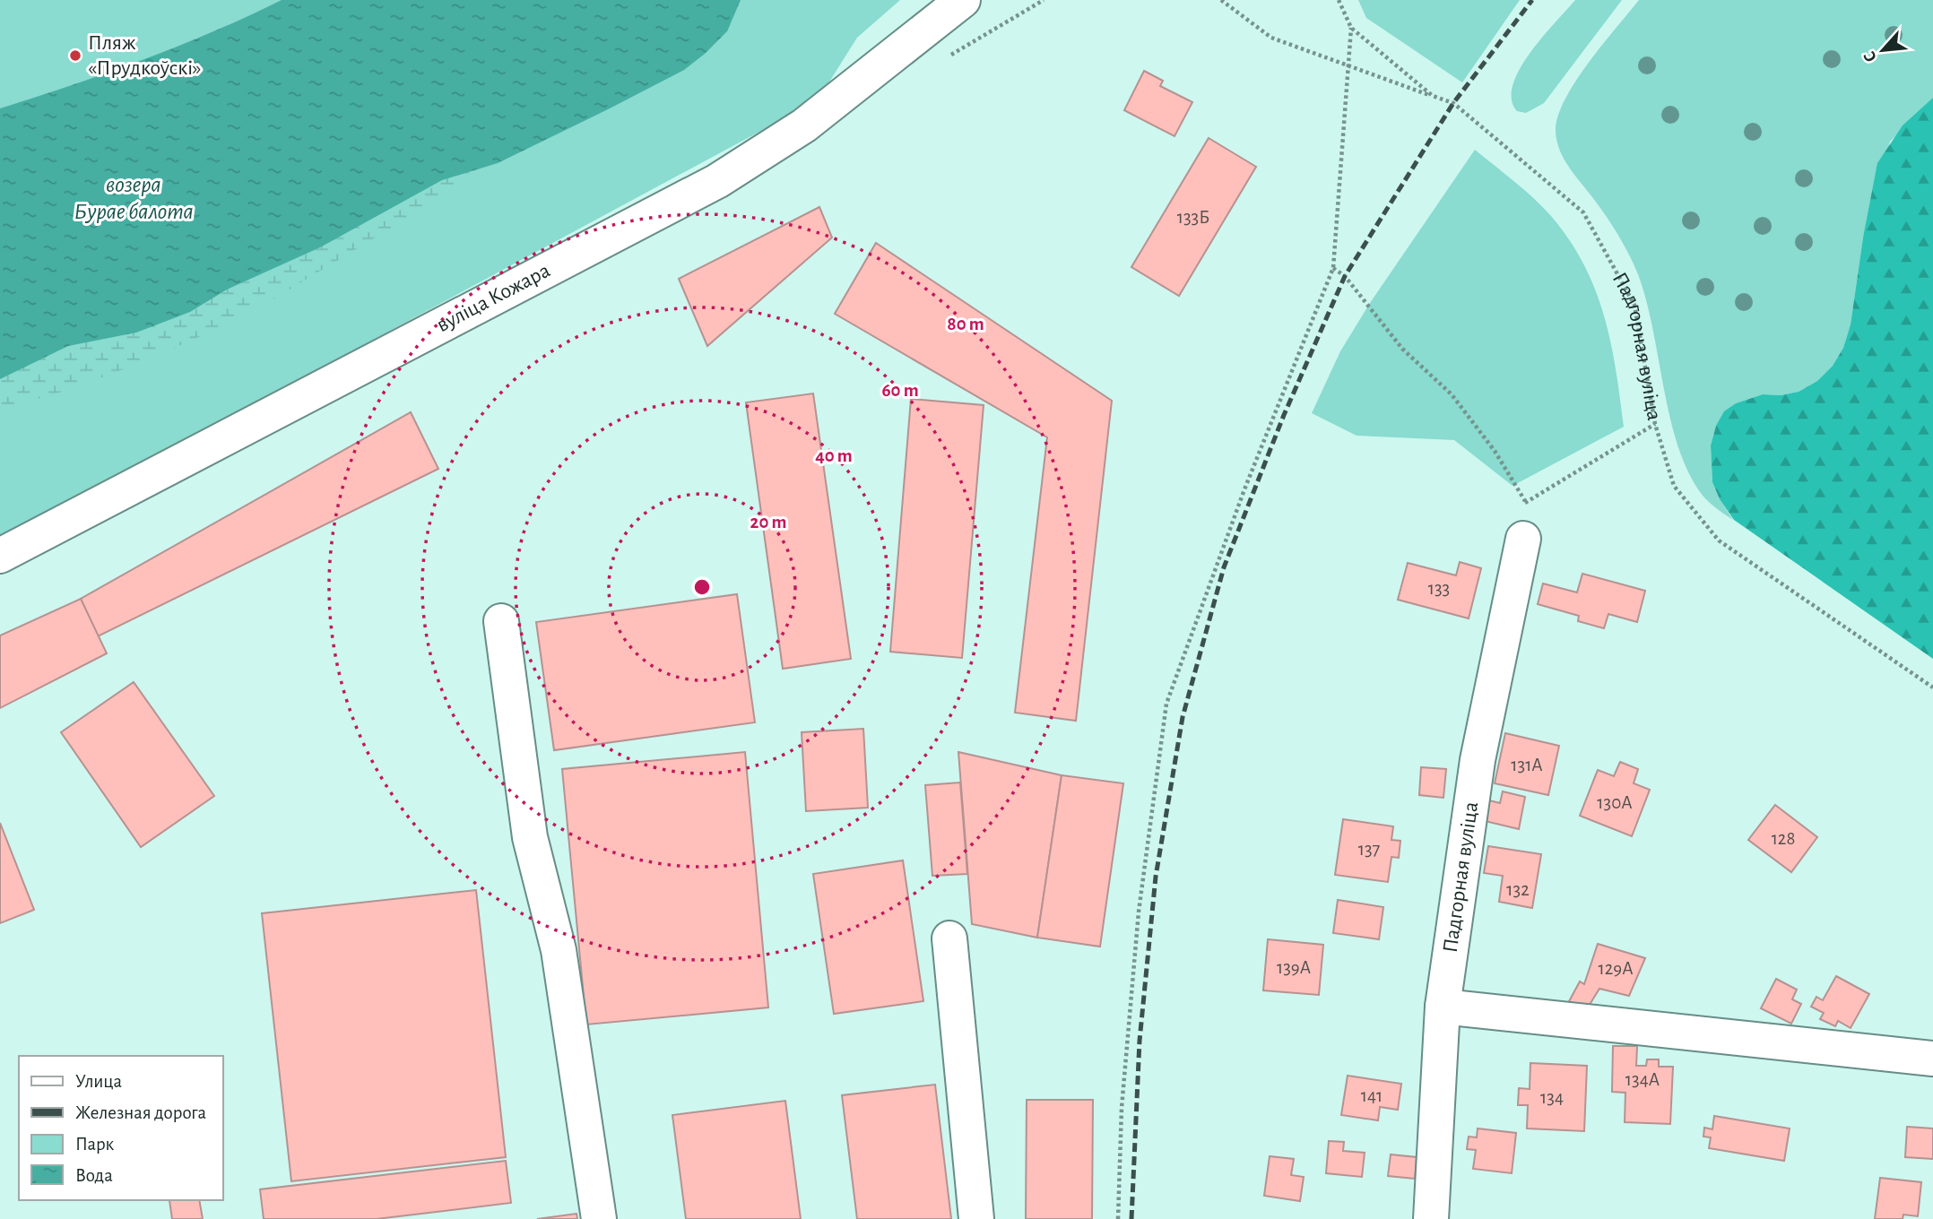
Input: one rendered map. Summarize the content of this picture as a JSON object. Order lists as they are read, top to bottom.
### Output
{
  "streets": {
    "street": ["вуліца Кожара", "Падгорная вуліца"]
  },
  "water": ["возера Бурае балота"],
  "places": ["Пляж «Прудкоўскі»"],
  "house_numbers": [
    "133Б",
    "133",
    "131А",
    "130А",
    "128",
    "137",
    "132",
    "139А",
    "129А",
    "134А",
    "141",
    "134"
  ],
  "legend": [
    "Улица",
    "Железная дорога",
    "Парк",
    "Вода"
  ],
  "north": "bottom left",
  "rings": [
    "80 m",
    "60 m",
    "40 m",
    "20 m"
  ]
}
